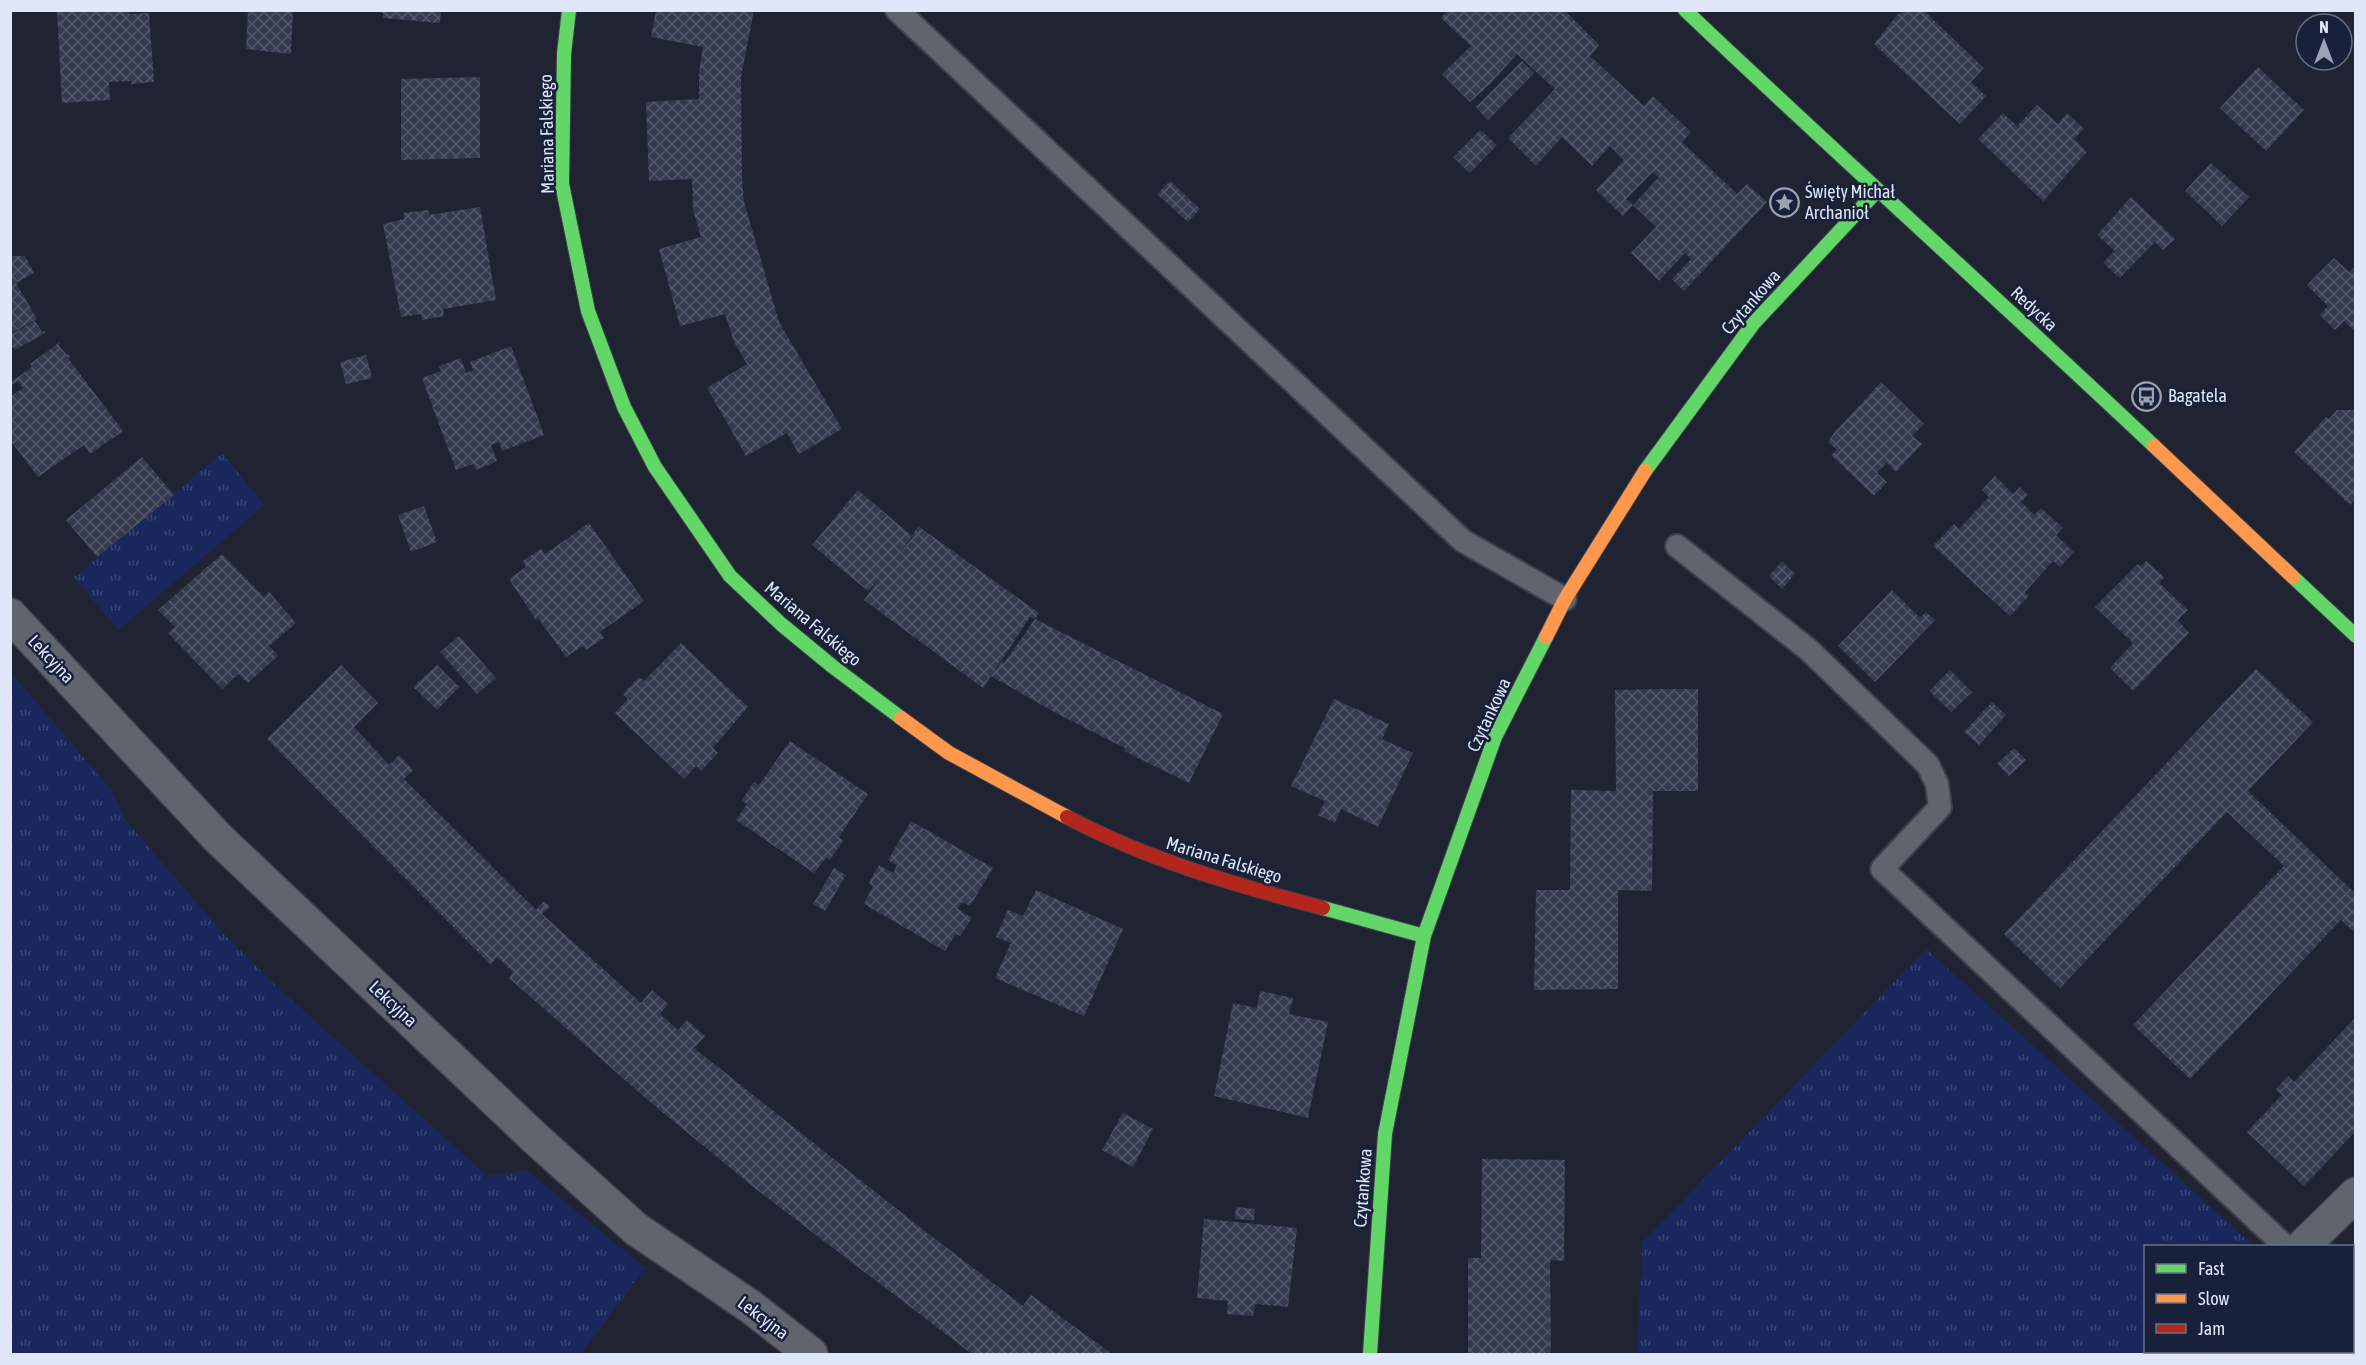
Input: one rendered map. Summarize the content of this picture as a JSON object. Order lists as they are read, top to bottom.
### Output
{
  "streets": {
    "street": [
      "Mariana Falskiego",
      "Czytankowa",
      "Redycka",
      "Lekcyjna"
    ]
  },
  "crossings": [
    ["Mariana Falskiego", "Czytankowa"],
    ["Czytankowa", "Redycka"]
  ],
  "places": {
    "place": ["Święty Michał Archanioł"],
    "bus stop": ["Bagatela"]
  },
  "legend": ["Fast", "Slow", "Jam"],
  "north": "top"
}
